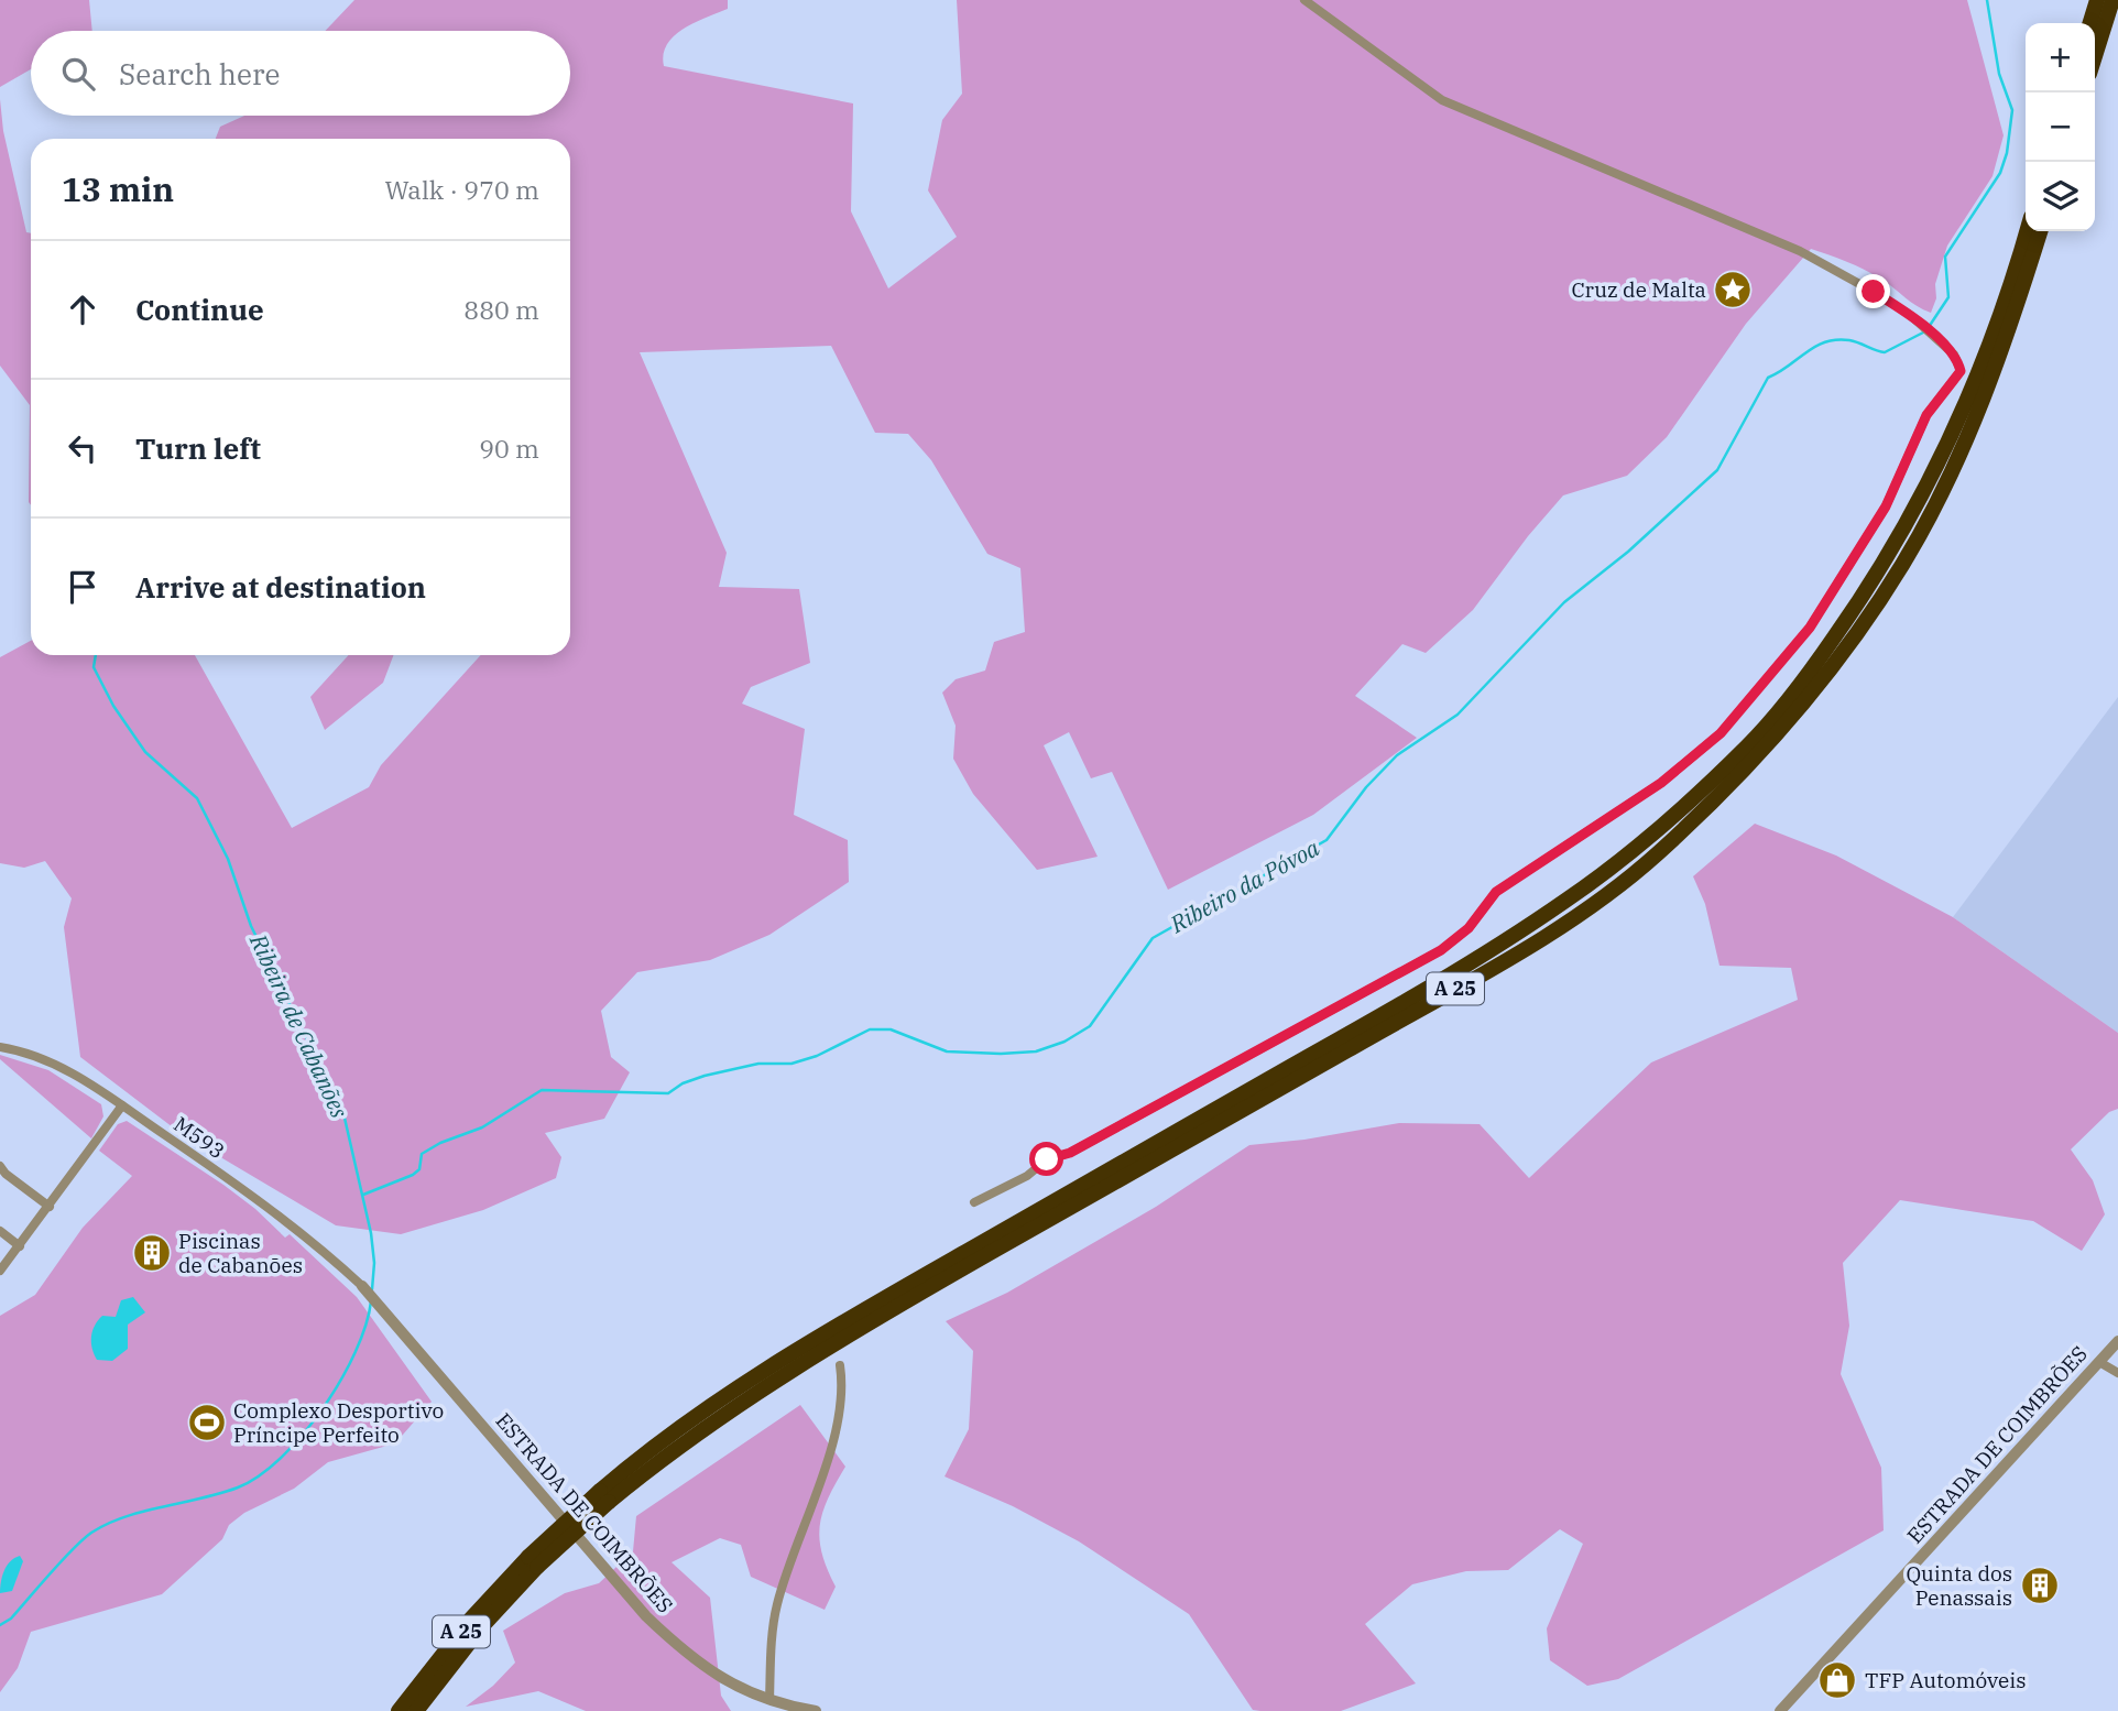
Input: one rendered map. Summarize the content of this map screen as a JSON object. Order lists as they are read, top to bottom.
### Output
{
  "streets": {
    "highway": ["A 25"],
    "street": ["M593", "ESTRADA DE COIMBRÕES"]
  },
  "crossings": [
    ["M593", "ESTRADA DE COIMBRÕES"]
  ],
  "water": ["Ribeiro da Póvoa", "Ribeira de Cabanões"],
  "places": {
    "place": ["Cruz de Malta"],
    "building": ["Piscinas de Cabanões", "Quinta dos Penassais"],
    "sports": ["Complexo Desportivo Príncipe Perfeito"],
    "shop": ["TFP Automóveis"]
  },
  "page": {
    "map_buttons": ["+", "−"],
    "search": "Search here",
    "heading": ["13 min", "Walk · 970 m"],
    "list": [
      ["Continue", "880 m"],
      ["Turn left", "90 m"],
      "Arrive at destination"
    ]
  }
}
